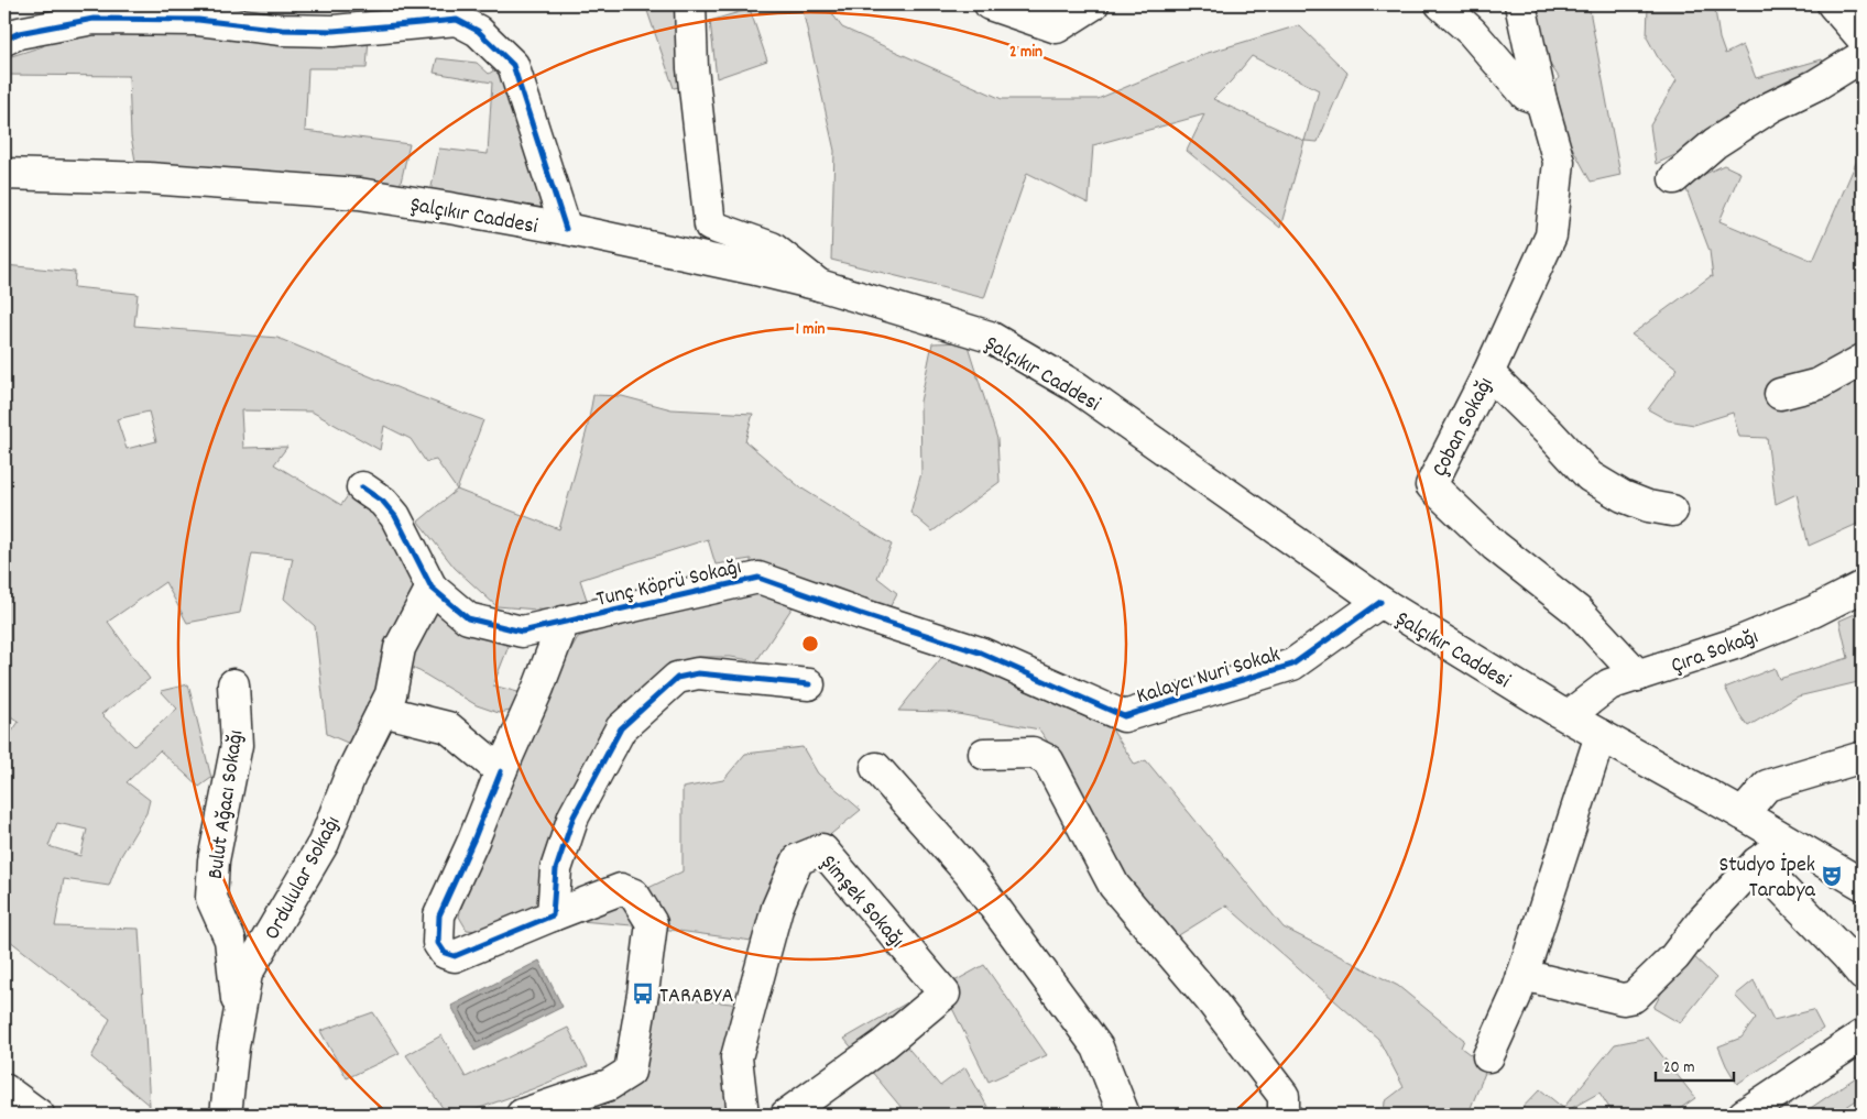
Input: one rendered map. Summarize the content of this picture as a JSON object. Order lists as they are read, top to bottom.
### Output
{
  "streets": {
    "street": [
      "Şalçıkır Caddesi",
      "Çoban Sokağı",
      "Tunç Köprü Sokağı",
      "Çıra Sokağı",
      "Kalaycı Nuri Sokak",
      "Bulut Ağacı Sokağı",
      "Ordulular Sokağı",
      "Şimşek Sokağı"
    ]
  },
  "crossings": [
    ["Şalçıkır Caddesi", "Çıra Sokağı"],
    ["Şalçıkır Caddesi", "Kalaycı Nuri Sokak"],
    ["Çoban Sokağı", "Çıra Sokağı"],
    ["Tunç Köprü Sokağı", "Kalaycı Nuri Sokak"],
    ["Tunç Köprü Sokağı", "Ordulular Sokağı"],
    ["Bulut Ağacı Sokağı", "Ordulular Sokağı"]
  ],
  "places": {
    "theatre": ["Studyo İpek Tarabya"],
    "bus stop": ["TARABYA"]
  },
  "scale_bar": "20 m",
  "rings": ["2 min", "1 min"]
}
